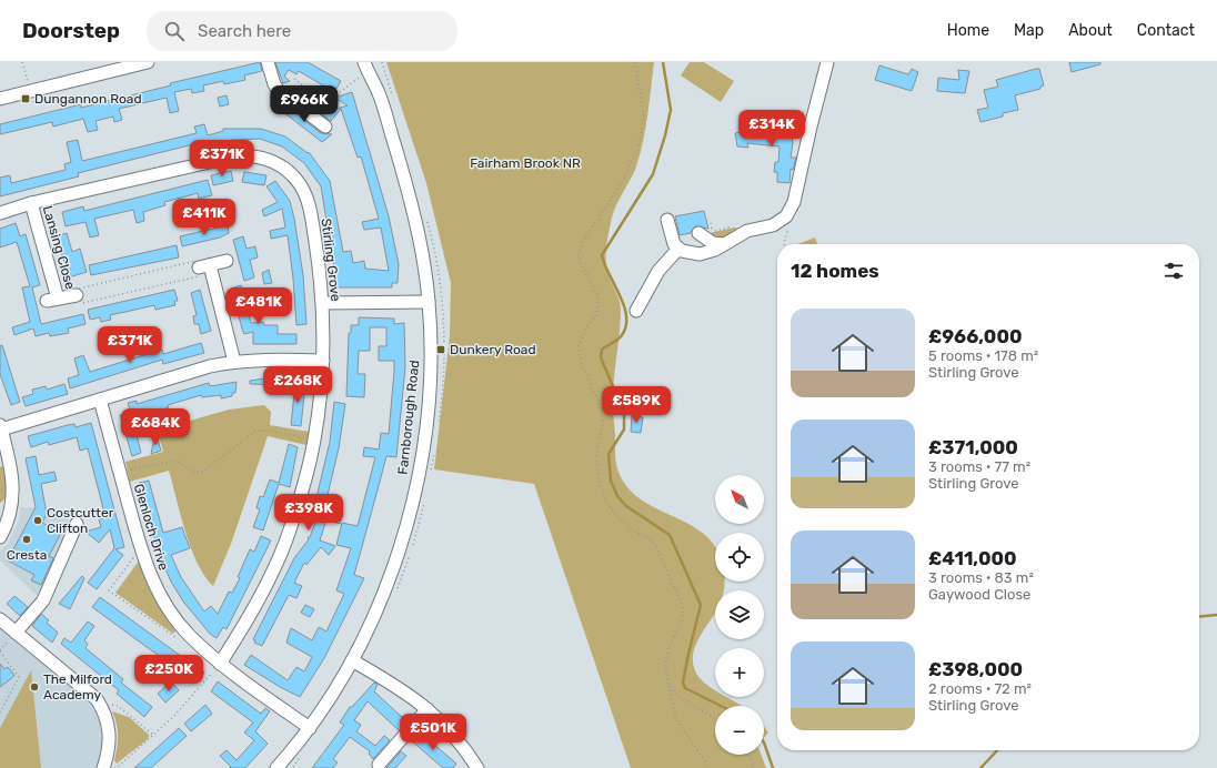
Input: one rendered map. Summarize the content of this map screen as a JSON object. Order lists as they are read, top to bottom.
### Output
{
  "streets": {
    "street": [
      "Lansing Close",
      "Stirling Grove",
      "Farnborough Road",
      "Glenloch Drive"
    ]
  },
  "crossings": [
    ["Lansing Close", "Stirling Grove"],
    ["Stirling Grove", "Glenloch Drive"],
    ["Farnborough Road", "Glenloch Drive"]
  ],
  "parks": ["Fairham Brook NR"],
  "places": {
    "transit": ["Dungannon Road", "Dunkery Road"],
    "other": ["Costcutter Clifton", "Cresta", "The Milford Academy"]
  },
  "north": "top left",
  "page": {
    "header": "Doorstep",
    "search": "Search here",
    "nav": [
      "Home",
      "Map",
      "About",
      "Contact"
    ],
    "price": [
      "£966K",
      "£314K",
      "£371K",
      "£411K",
      "£481K",
      "£371K",
      "£268K",
      "£589K",
      "£684K",
      "£398K",
      "£250K",
      "£501K"
    ],
    "heading": "12 homes",
    "list": [
      {
        "name": "£966,000",
        "note": "5 rooms · 178 m² · Stirling Grove"
      },
      {
        "name": "£371,000",
        "note": "3 rooms · 77 m² · Stirling Grove"
      },
      {
        "name": "£411,000",
        "note": "3 rooms · 83 m² · Gaywood Close"
      },
      {
        "name": "£398,000",
        "note": "2 rooms · 72 m² · Stirling Grove"
      }
    ],
    "map_buttons": ["+", "−"]
  }
}
